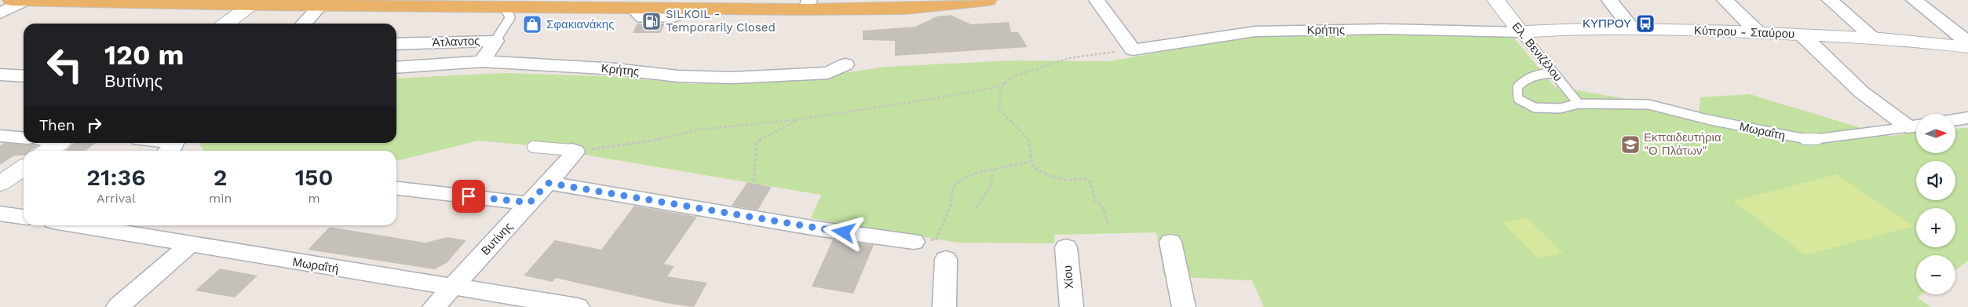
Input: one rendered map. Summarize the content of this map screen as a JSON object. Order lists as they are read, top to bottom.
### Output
{
  "streets": {
    "street": [
      "Κρήτης",
      "Κύπρου - Σταύρου",
      "Άτλαντος",
      "Ελ. Βενιζέλου",
      "Βυτίνης",
      "Μωραΐτή",
      "Χίου"
    ],
    "lane": ["Μωραΐτη"]
  },
  "crossings": [
    ["Κρήτης", "Κύπρου - Σταύρου"],
    ["Κρήτης", "Άτλαντος"],
    ["Κρήτης", "Ελ. Βενιζέλου"],
    ["Κύπρου - Σταύρου", "Ελ. Βενιζέλου"],
    ["Ελ. Βενιζέλου", "Μωραΐτη"],
    ["Βυτίνης", "Μωραΐτή"]
  ],
  "places": {
    "fuel station": ["SILKOIL - Temporarily Closed"],
    "bus stop": ["ΚΥΠΡΟΥ"],
    "shop": ["Σφακιανάκης"],
    "school or university": ["Εκπαιδευτήρια \"Ο Πλάτων\""]
  },
  "north": "right",
  "page": {
    "turn": ["120 m", "Βυτίνης"],
    "then": "Then",
    "map_buttons": ["+", "−"],
    "eta": [
      "21:36",
      "Arrival",
      "2",
      "min",
      "150",
      "m"
    ]
  }
}
